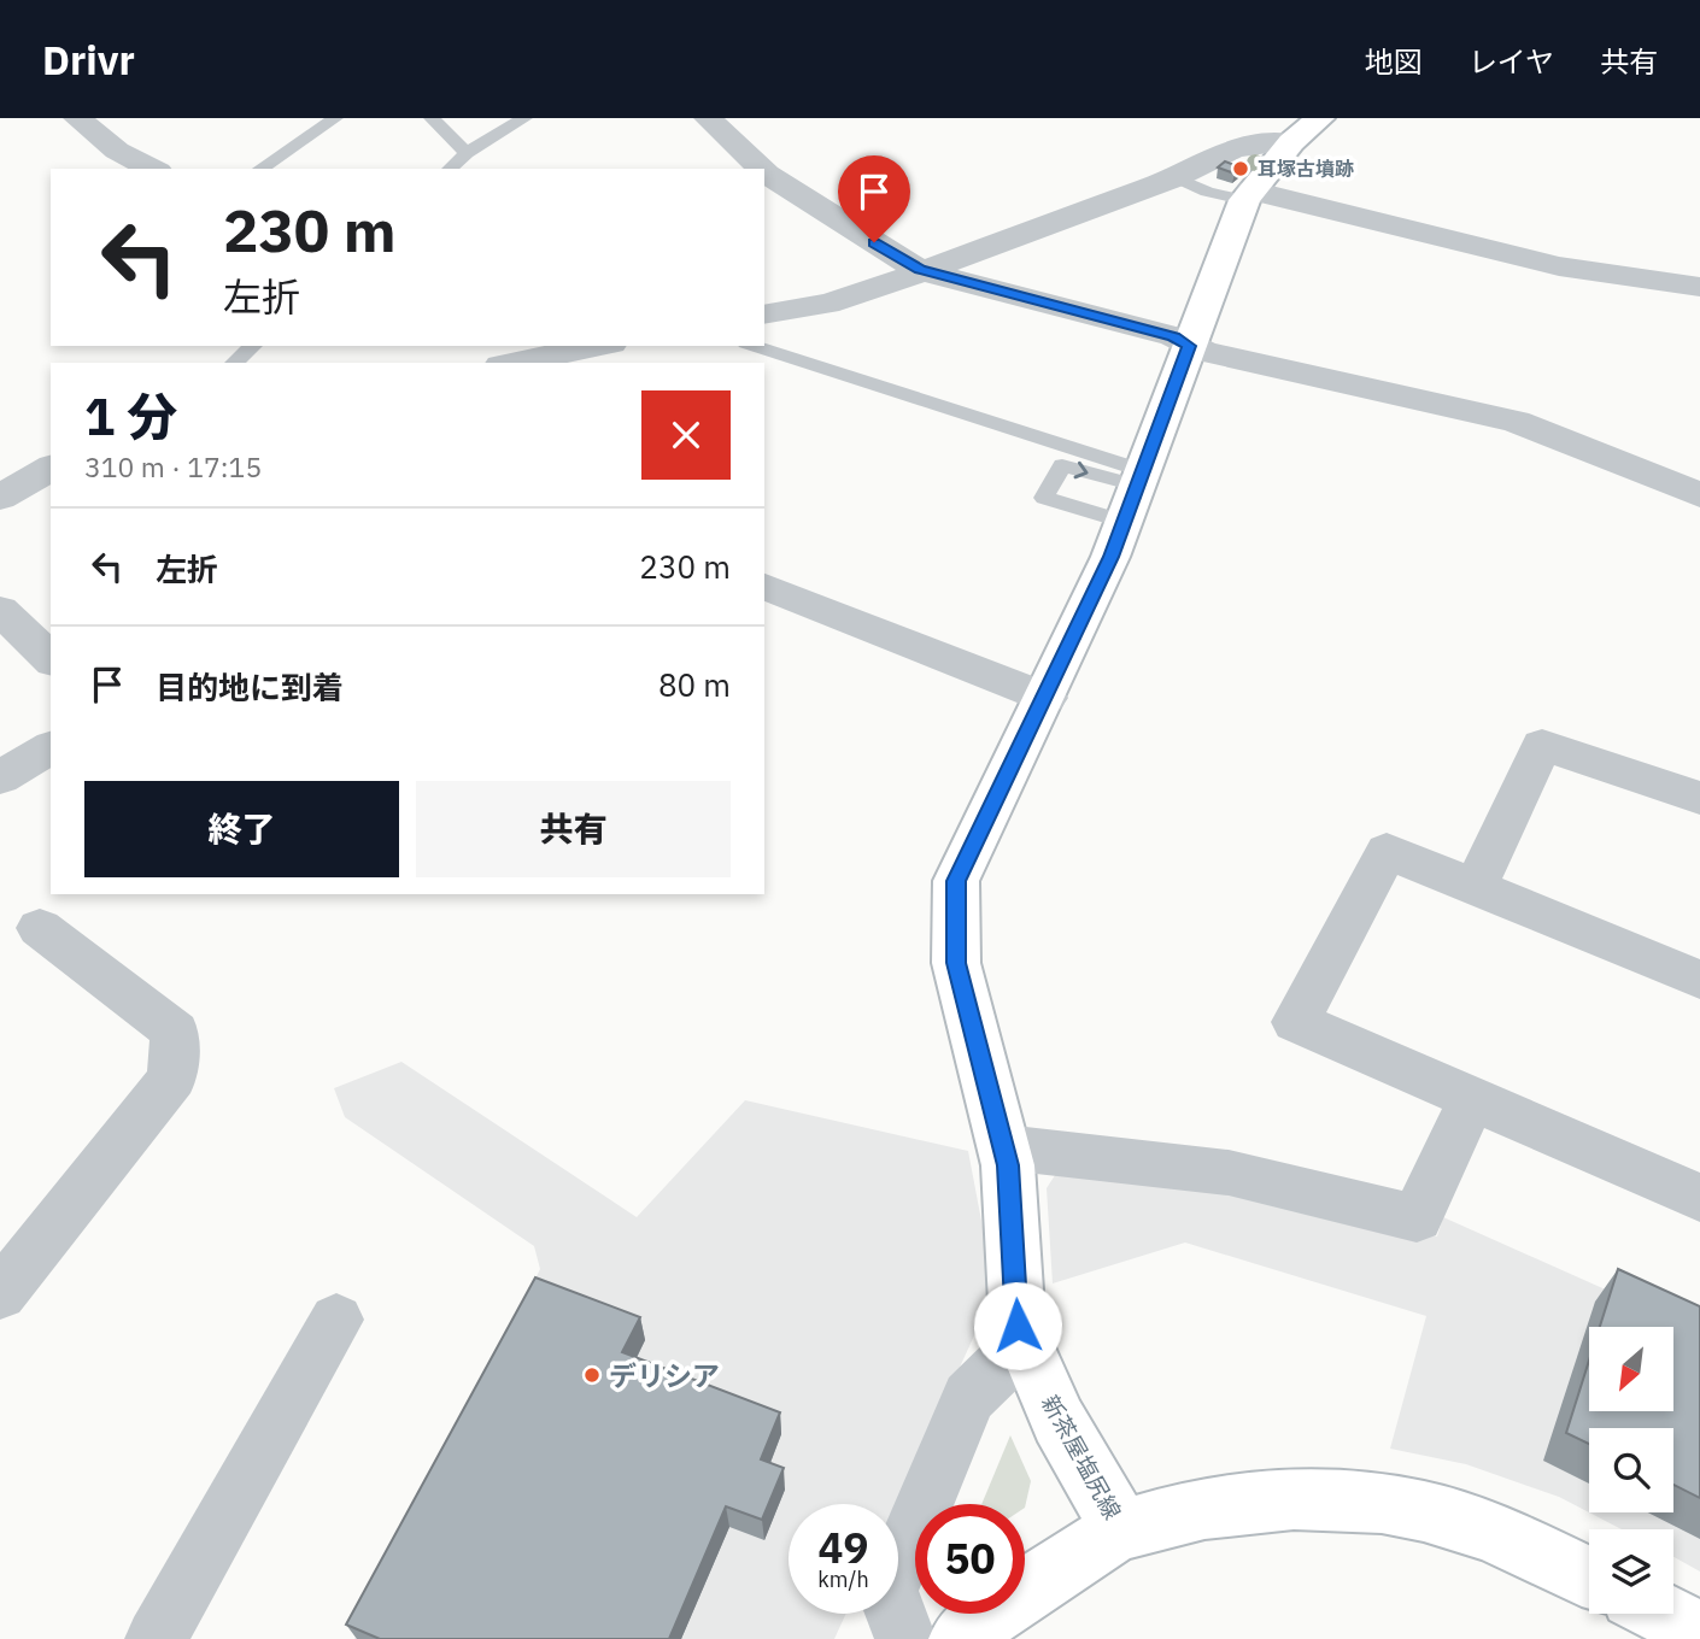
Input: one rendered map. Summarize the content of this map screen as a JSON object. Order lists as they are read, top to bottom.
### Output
{
  "streets": {
    "main road": ["新茶屋塩尻線"]
  },
  "places": ["耳塚古墳跡", "デリシア"],
  "north": "bottom left",
  "page": {
    "header": "Drivr",
    "nav": ["地図", "レイヤ", "共有"],
    "turn": ["230 m", "左折"],
    "heading": ["1 分", "310 m · 17:15"],
    "list": [
      {
        "name": "左折",
        "value": "230 m"
      },
      {
        "name": "目的地に到着",
        "value": "80 m"
      }
    ],
    "buttons": ["終了", "共有"],
    "speed": "49 km/h",
    "limit": "50"
  }
}
